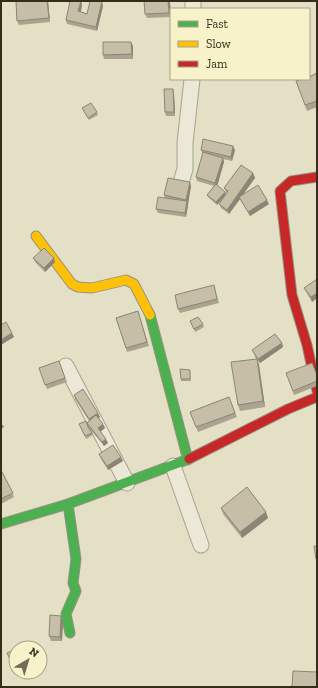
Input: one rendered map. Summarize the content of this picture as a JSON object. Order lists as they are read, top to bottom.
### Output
{
  "legend": ["Fast", "Slow", "Jam"],
  "north": "top right"
}
